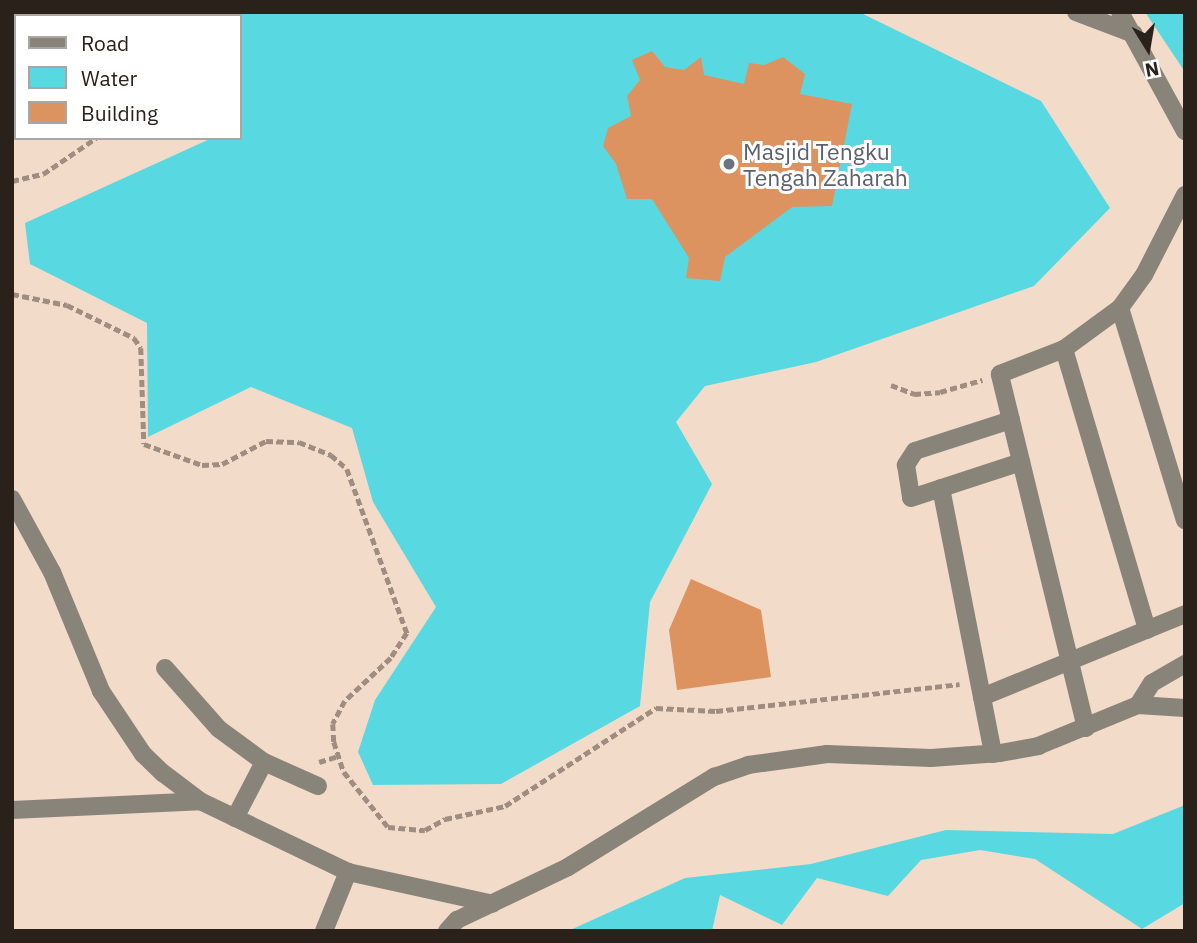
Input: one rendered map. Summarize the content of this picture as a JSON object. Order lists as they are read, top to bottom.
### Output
{
  "places": ["Masjid Tengku Tengah Zaharah"],
  "legend": ["Road", "Water", "Building"],
  "north": "bottom"
}
